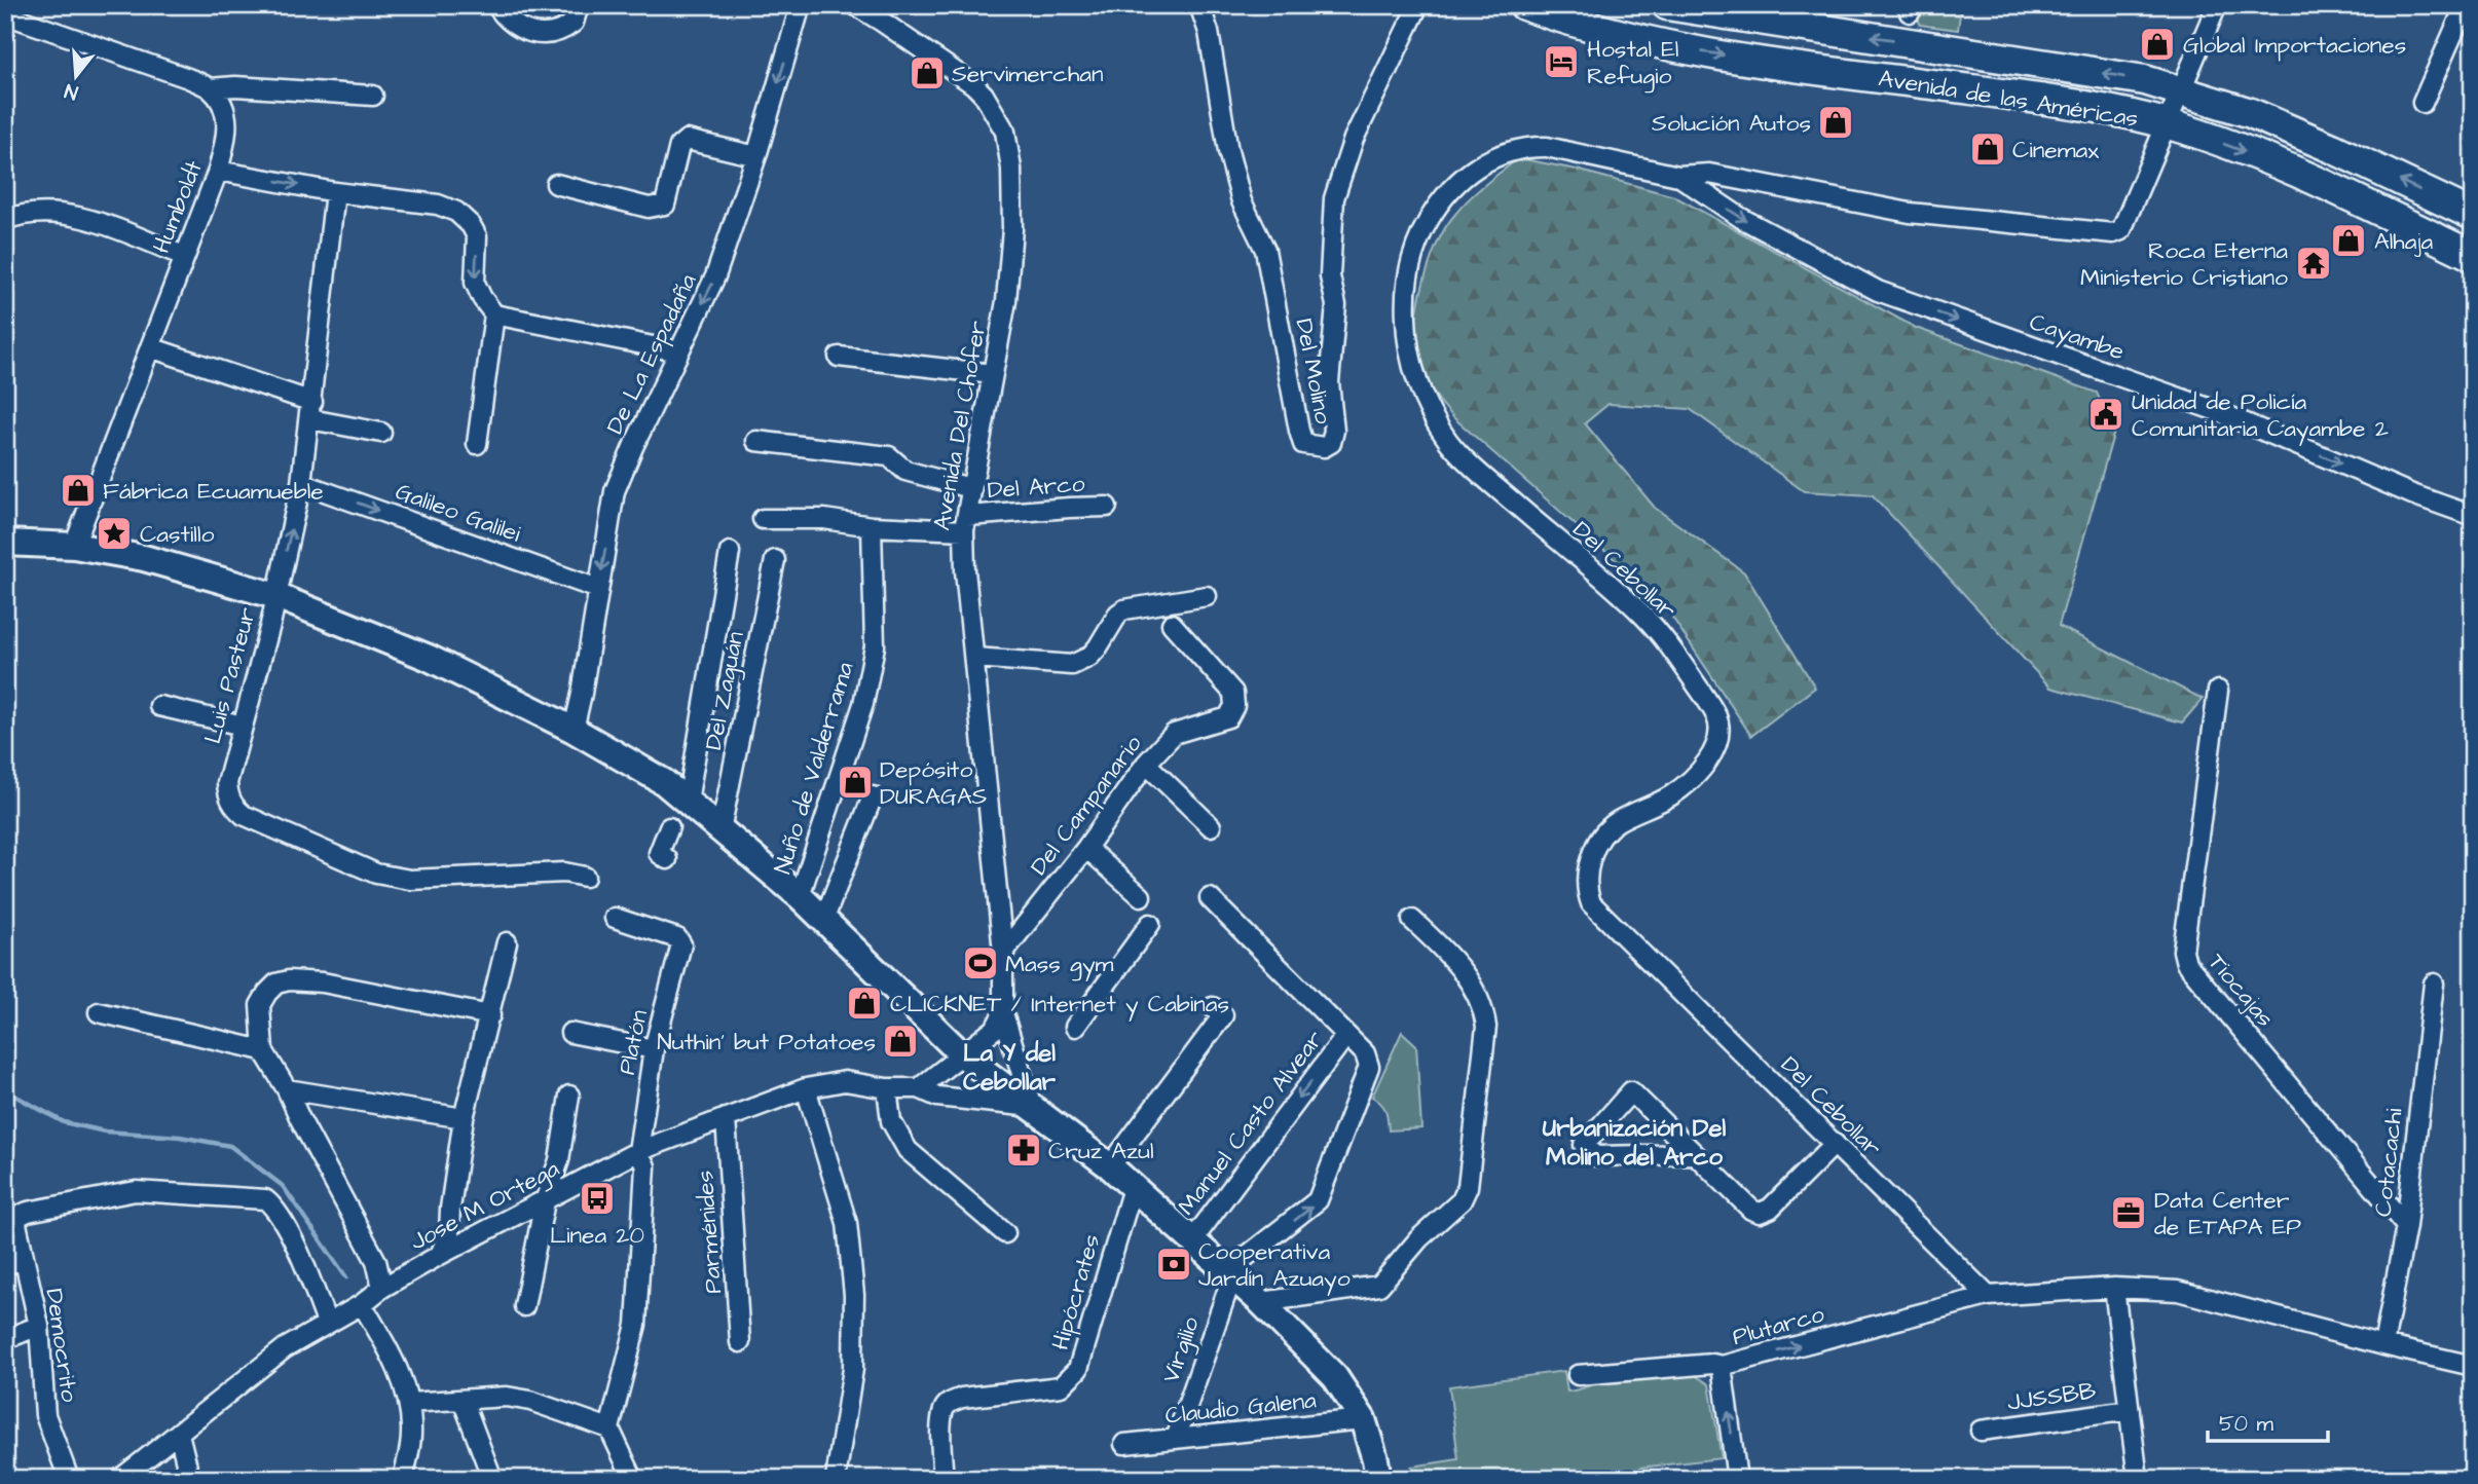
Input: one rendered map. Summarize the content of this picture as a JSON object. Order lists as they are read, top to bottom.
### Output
{
  "streets": {
    "main road": ["Avenida de las Américas"],
    "street": [
      "Humboldt",
      "Cayambe",
      "De La Espadaña",
      "Del Molino",
      "Avenida Del Chofer",
      "Del Arco",
      "Galileo Galilei",
      "Del Cebollar",
      "Luis Pasteur",
      "Del Zaguán",
      "Nuño de Valderrama",
      "Del Campanario",
      "Tiocajas",
      "Platón",
      "Manuel Casto Alvear",
      "Cotacachi",
      "Jose M Ortega",
      "Parménides",
      "Hipócrates",
      "Plutarco",
      "Democrito",
      "Virgilio",
      "JJSSBB",
      "Claudio Galena"
    ]
  },
  "crossings": [
    ["Avenida de las Américas", "Del Cebollar"],
    ["Cayambe", "Del Cebollar"],
    ["De La Espadaña", "Galileo Galilei"],
    ["Avenida Del Chofer", "Del Arco"],
    ["Avenida Del Chofer", "Del Campanario"],
    ["Avenida Del Chofer", "Jose M Ortega"],
    ["Del Arco", "Nuño de Valderrama"],
    ["Galileo Galilei", "Luis Pasteur"],
    ["Del Cebollar", "Plutarco"],
    ["Tiocajas", "Cotacachi"],
    ["Platón", "Jose M Ortega"],
    ["Jose M Ortega", "Parménides"],
    ["Jose M Ortega", "Democrito"],
    ["Virgilio", "Claudio Galena"]
  ],
  "one_way": ["Cayambe", "De La Espadaña", "Plutarco"],
  "districts": ["La Y del Cebollar", "Urbanización Del Molino del Arco"],
  "places": {
    "shop": [
      "Global Importaciones",
      "Servimerchan",
      "Solución Autos",
      "Cinemax",
      "Alhaja",
      "Fábrica Ecuamueble",
      "Depósito DURAGAS",
      "CLICKNET / Internet y Cabinas",
      "Nuthin' but Potatoes"
    ],
    "hotel": ["Hostal El Refugio"],
    "temple": ["Roca Eterna Ministerio Cristiano"],
    "public building": ["Unidad de Policía Comunitaria Cayambe 2"],
    "place": ["Castillo"],
    "sports": ["Mass gym"],
    "pharmacy": ["Cruz Azul"],
    "bus stop": ["Linea 20"],
    "office": ["Data Center de ETAPA EP"],
    "bank": ["Cooperativa Jardín Azuayo"]
  },
  "scale_bar": "50 m",
  "north": "bottom"
}
